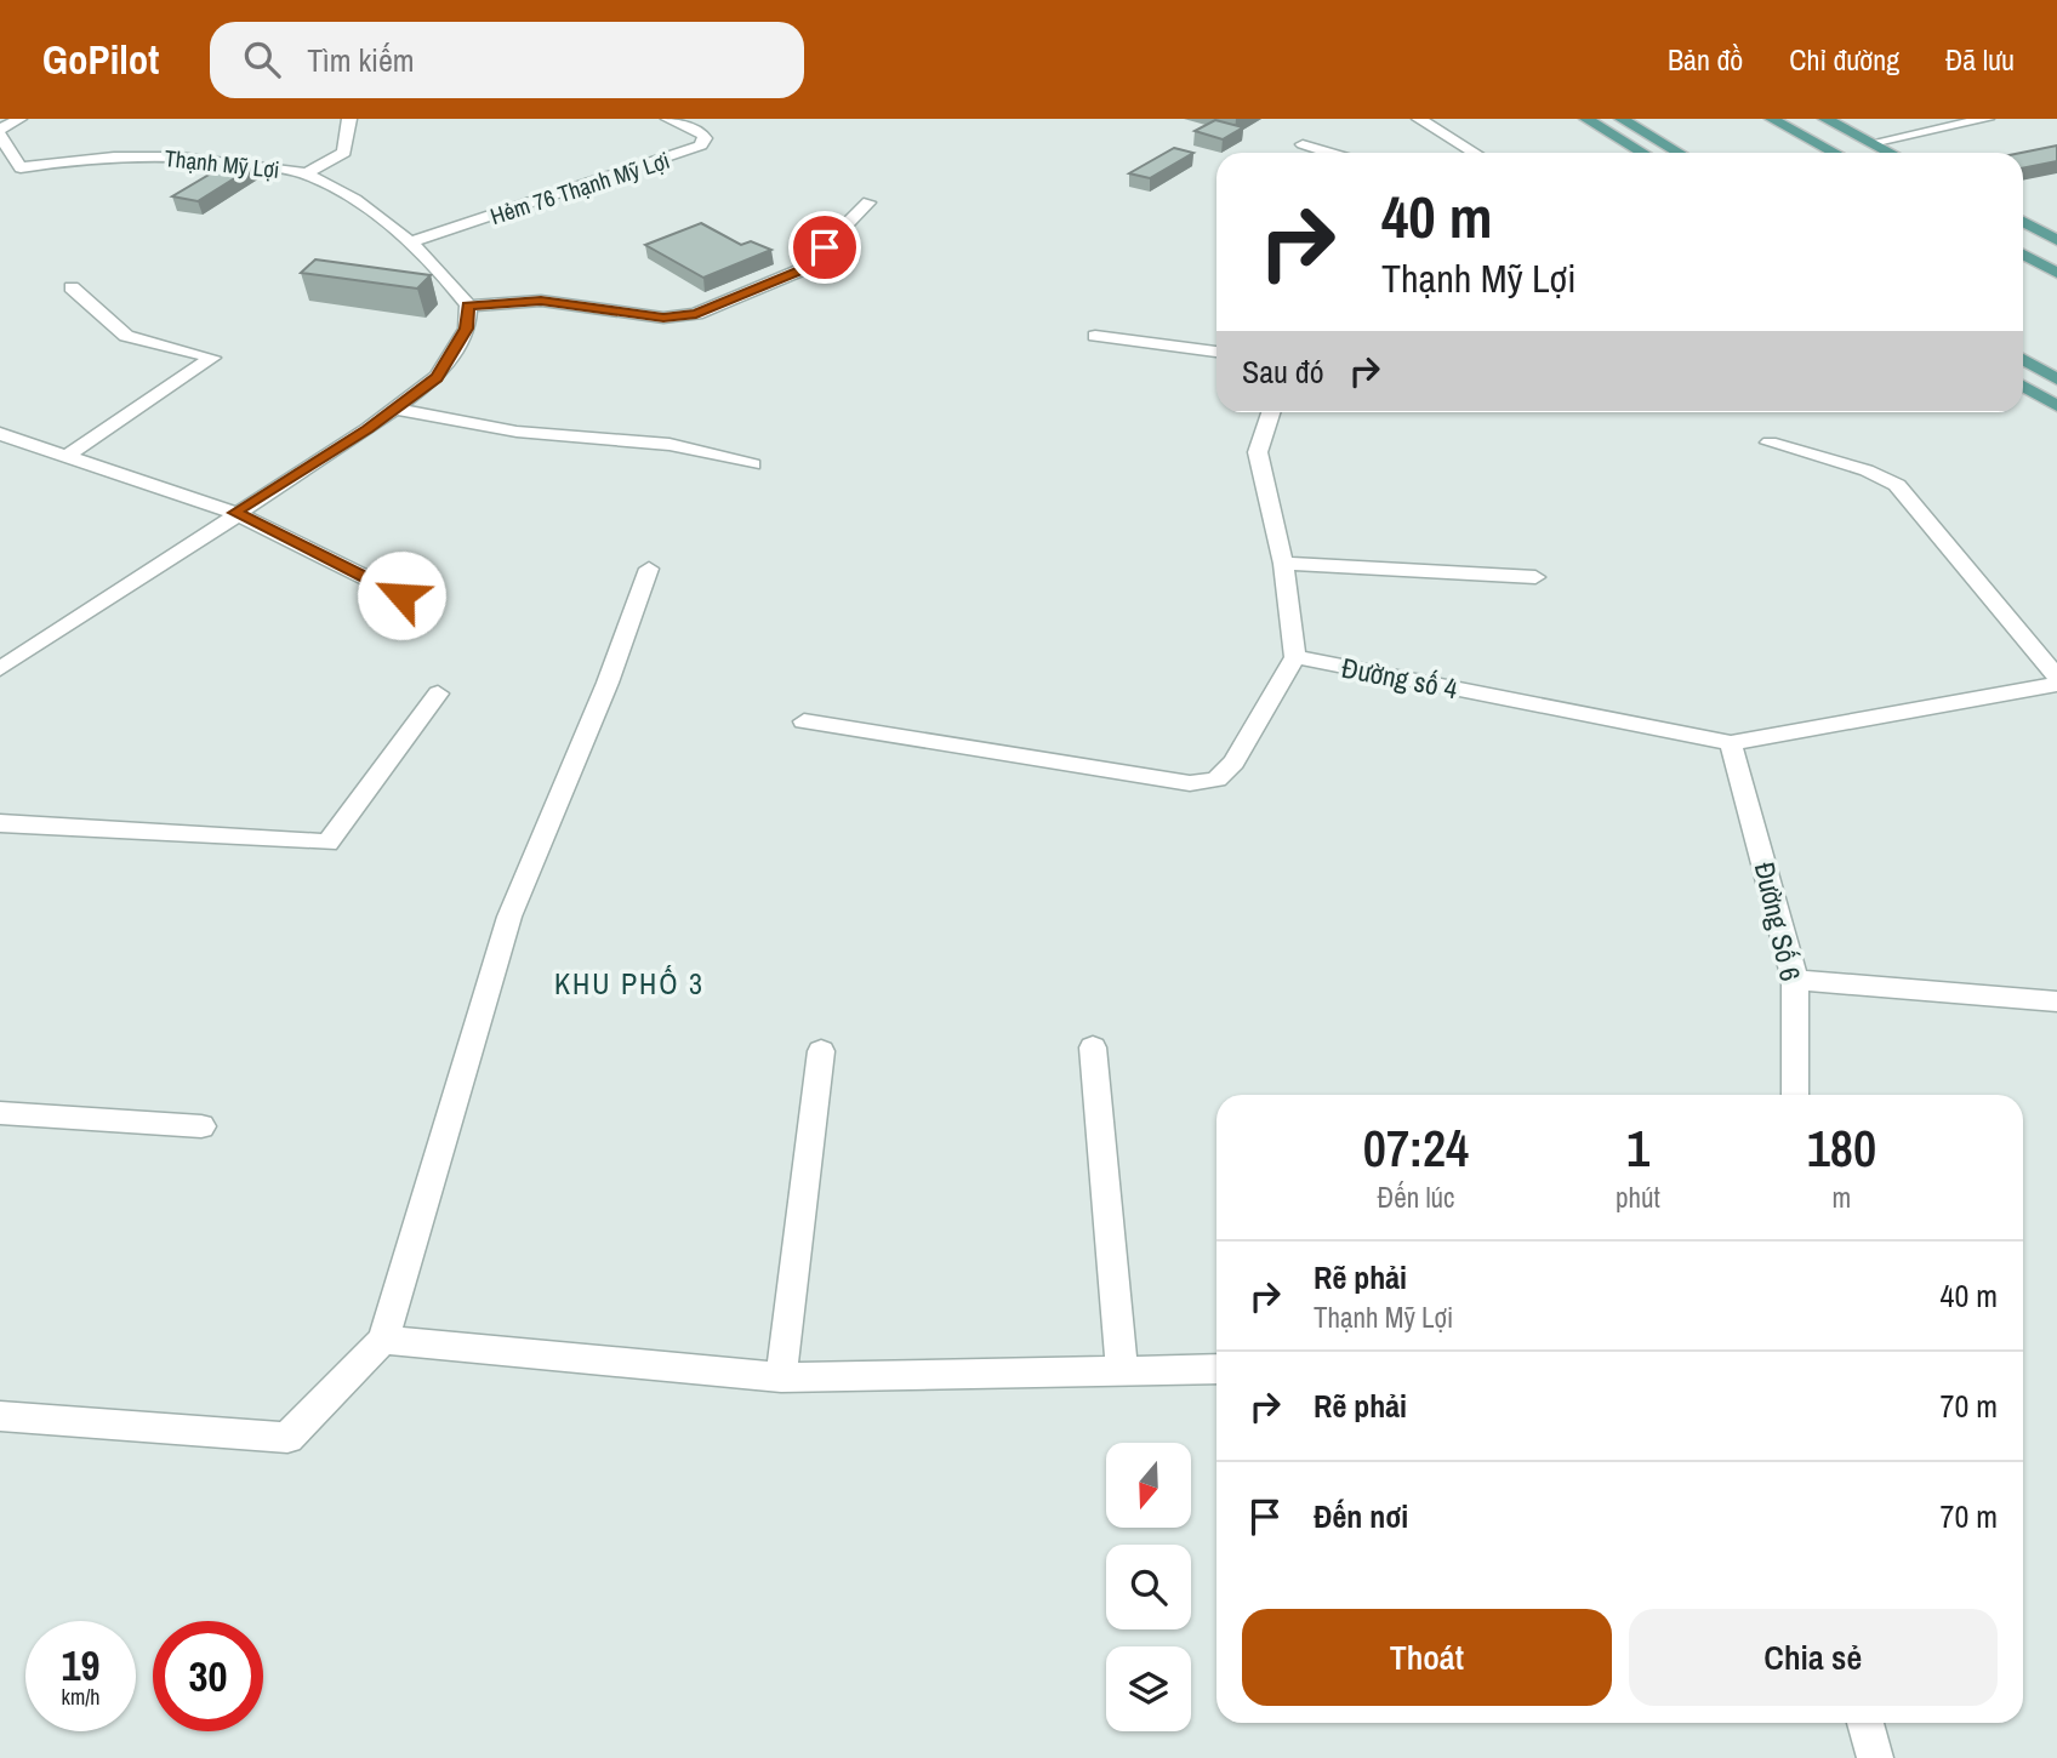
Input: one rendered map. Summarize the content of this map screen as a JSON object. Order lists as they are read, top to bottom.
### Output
{
  "streets": {
    "street": [
      "Thạnh Mỹ Lợi",
      "Hẻm 76 Thạnh Mỹ Lợi",
      "Đường số 4",
      "Đường Số 6"
    ]
  },
  "crossings": [
    ["Thạnh Mỹ Lợi", "Hẻm 76 Thạnh Mỹ Lợi"],
    ["Đường số 4", "Đường Số 6"]
  ],
  "districts": ["KHU PHỐ 3"],
  "north": "bottom",
  "page": {
    "header": "GoPilot",
    "search": "Tìm kiếm",
    "nav": ["Bản đồ", "Chỉ đường", "Đã lưu"],
    "turn": ["40 m", "Thạnh Mỹ Lợi"],
    "then": "Sau đó",
    "eta": [
      "07:24",
      "Đến lúc",
      "1",
      "phút",
      "180",
      "m"
    ],
    "list": [
      {
        "name": "Rẽ phải",
        "note": "Thạnh Mỹ Lợi",
        "value": "40 m"
      },
      {
        "name": "Rẽ phải",
        "value": "70 m"
      },
      {
        "name": "Đến nơi",
        "value": "70 m"
      }
    ],
    "buttons": ["Thoát", "Chia sẻ"],
    "speed": "19 km/h",
    "limit": "30"
  }
}
